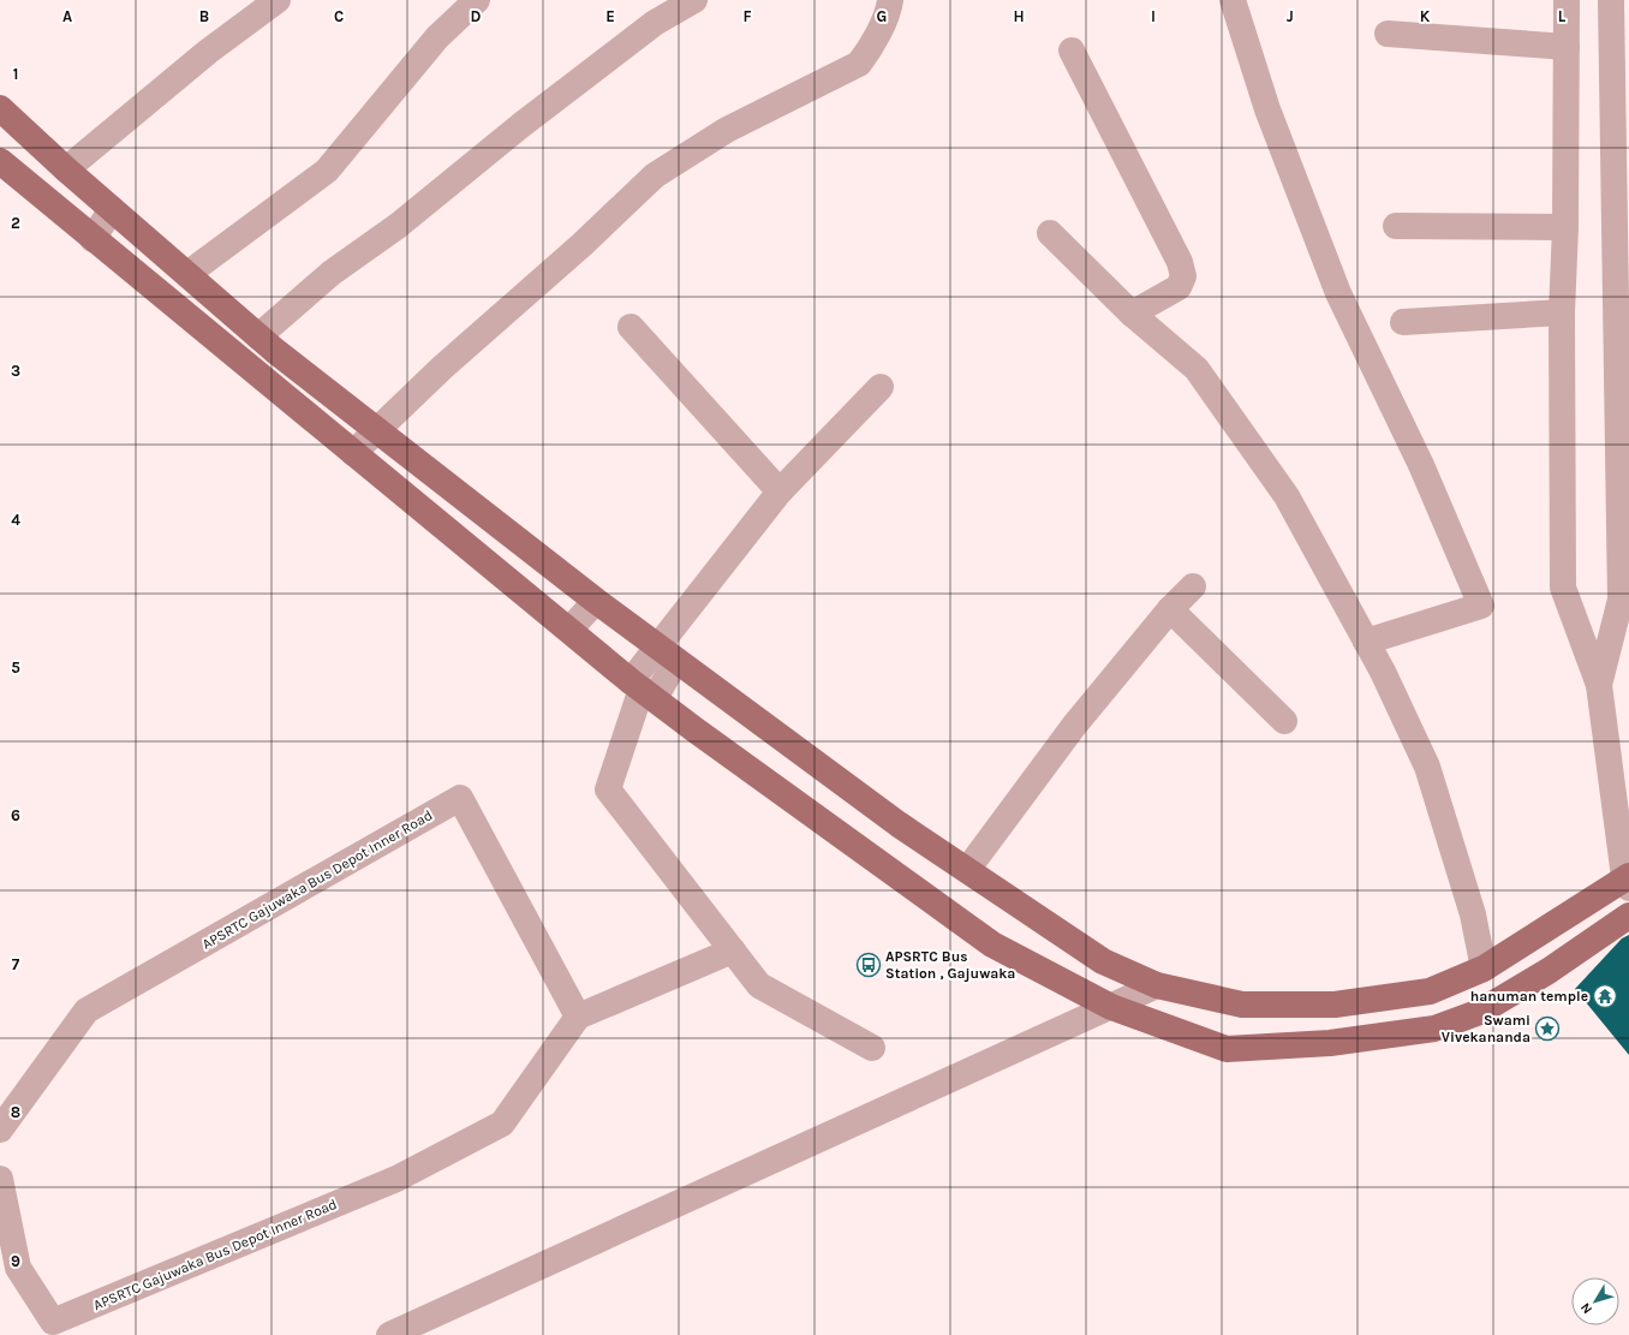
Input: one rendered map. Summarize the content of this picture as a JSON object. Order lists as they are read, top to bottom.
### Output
{
  "streets": {
    "street": ["APSRTC Gajuwaka Bus Depot Inner Road"]
  },
  "places": {
    "bus stop": ["APSRTC Bus Station , Gajuwaka"],
    "temple": ["hanuman temple"],
    "place": ["Swami Vivekananda"]
  },
  "north": "bottom left",
  "grid": {
    "columns": [
      "A",
      "B",
      "C",
      "D",
      "E",
      "F",
      "G",
      "H",
      "I",
      "J",
      "K",
      "L"
    ],
    "rows": [
      "1",
      "2",
      "3",
      "4",
      "5",
      "6",
      "7",
      "8",
      "9"
    ]
  }
}
